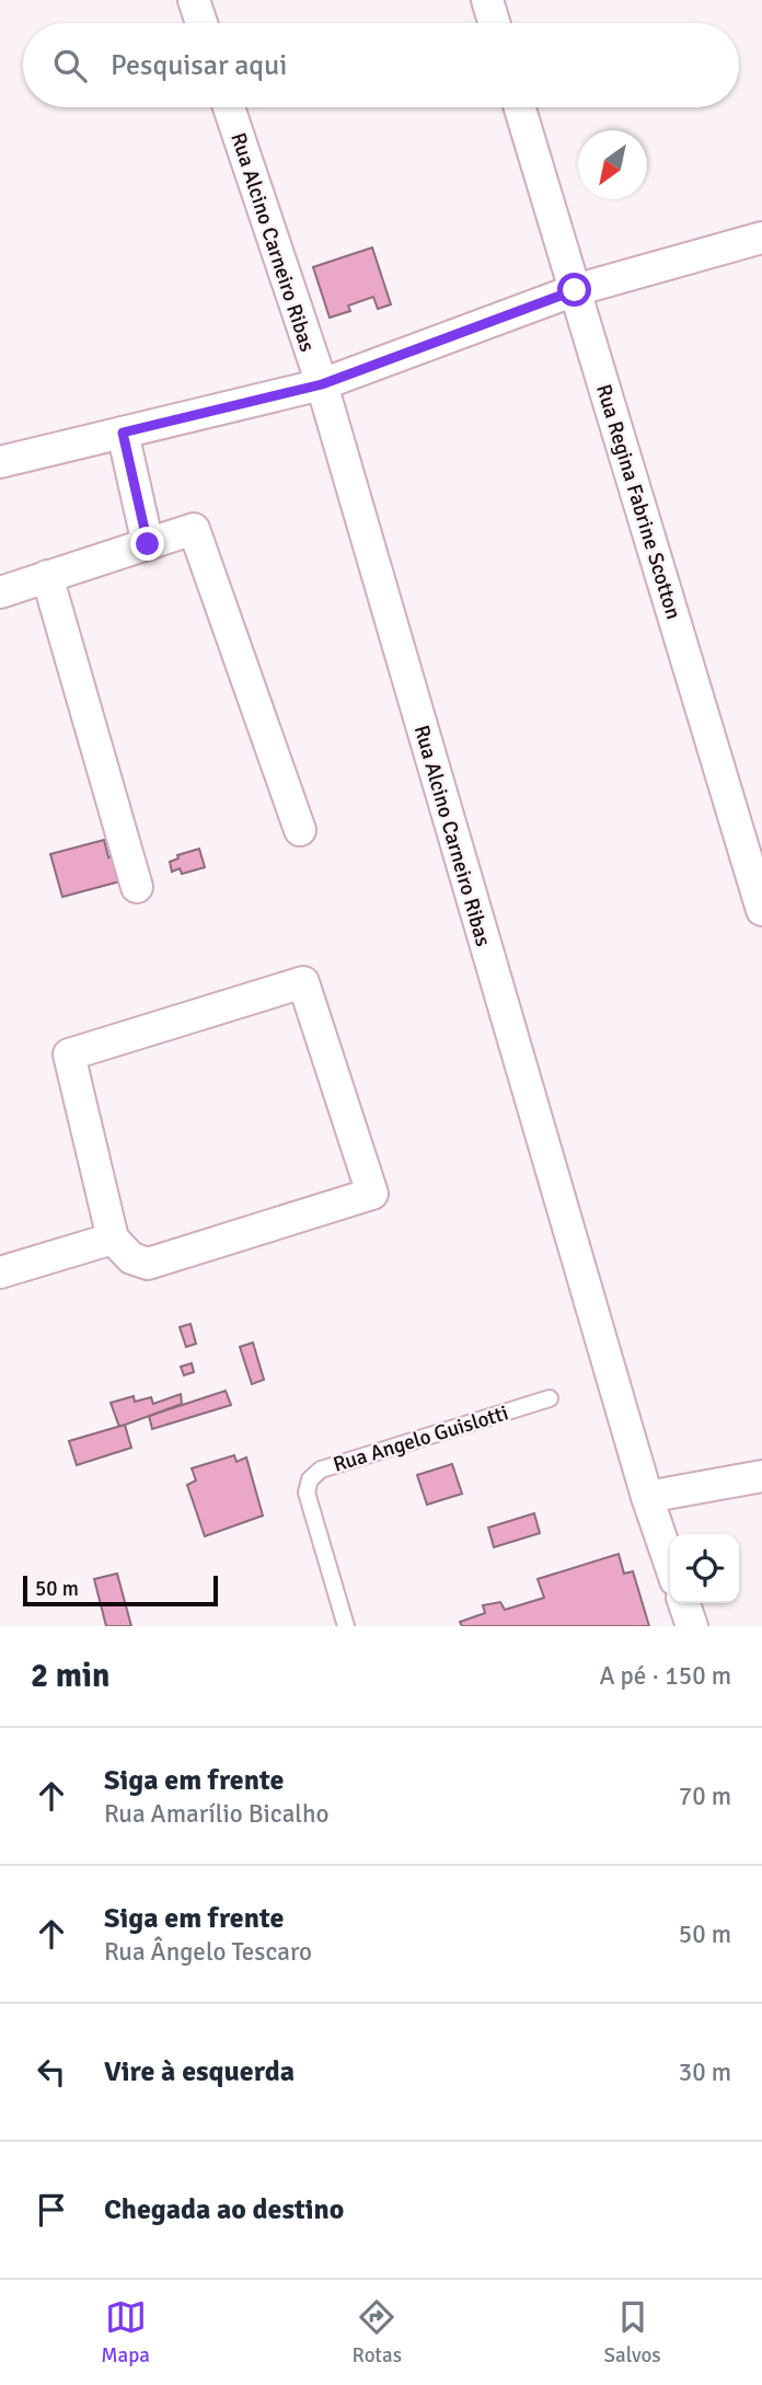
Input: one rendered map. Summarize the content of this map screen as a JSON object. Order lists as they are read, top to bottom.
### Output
{
  "streets": {
    "street": ["Rua Alcino Carneiro Ribas", "Rua Regina Fabrine Scotton"],
    "lane": ["Rua Angelo Guislotti"]
  },
  "scale_bar": "50 m",
  "north": "bottom left",
  "page": {
    "search": "Pesquisar aqui",
    "scale": "50 m",
    "heading": ["2 min", "A pé · 150 m"],
    "list": [
      ["Siga em frente", "Rua Amarílio Bicalho", "70 m"],
      ["Siga em frente", "Rua Ângelo Tescaro", "50 m"],
      ["Vire à esquerda", "30 m"],
      "Chegada ao destino"
    ],
    "nav": ["Mapa", "Rotas", "Salvos"]
  }
}
